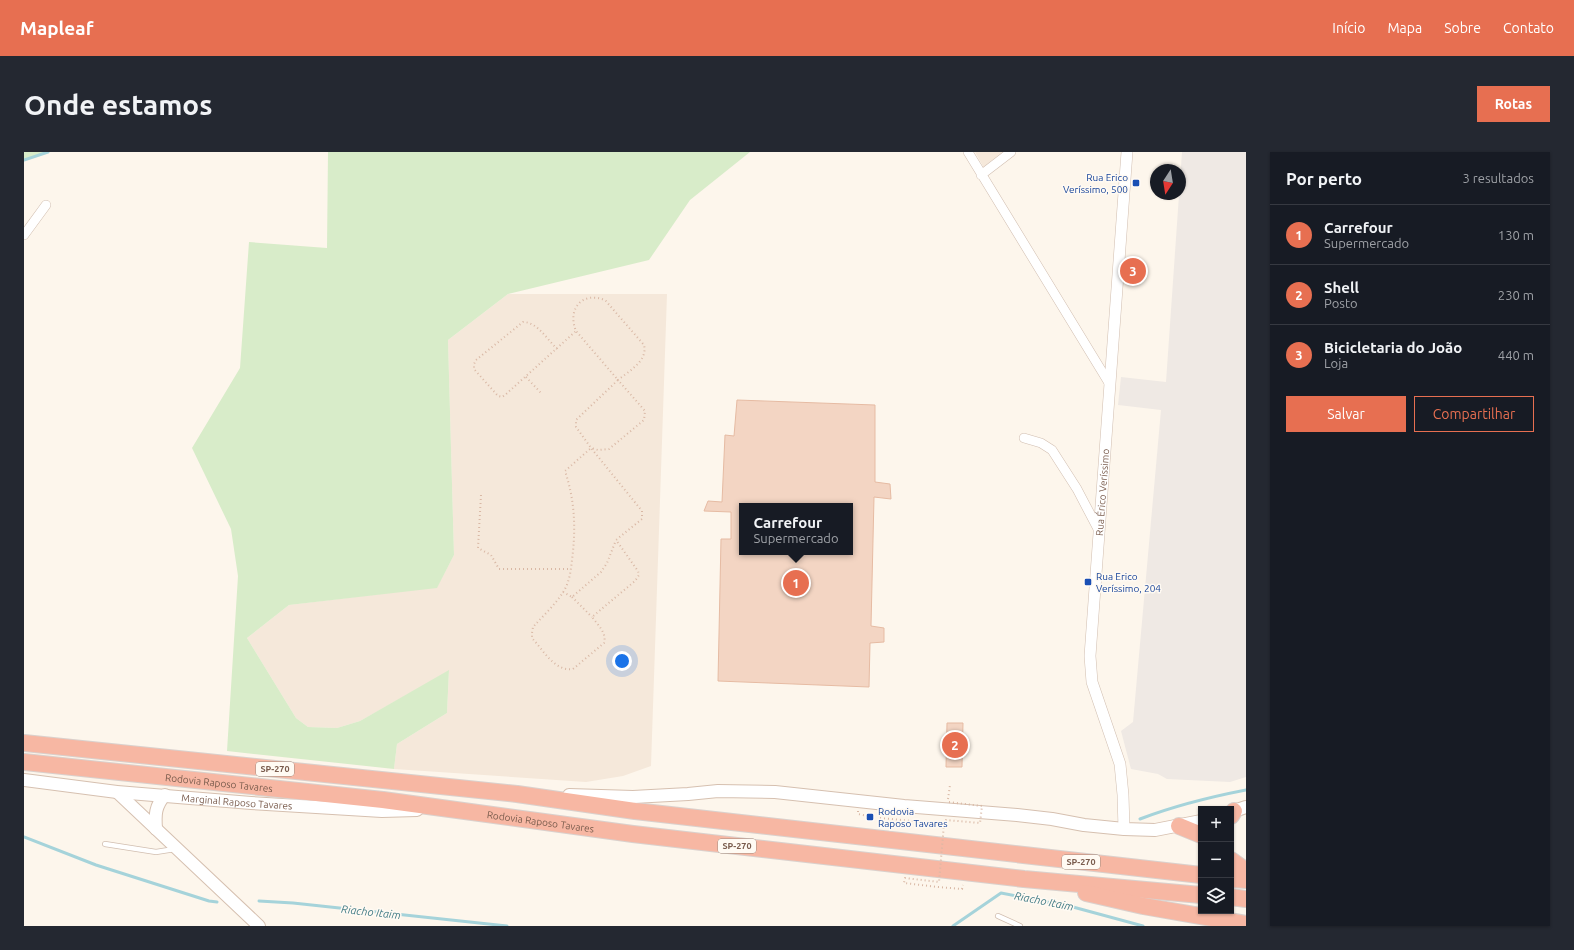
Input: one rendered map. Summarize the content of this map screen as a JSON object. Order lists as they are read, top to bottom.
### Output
{
  "streets": {
    "highway": ["SP-270", "Rodovia Raposo Tavares"],
    "main road": ["Marginal Raposo Tavares"],
    "street": ["Rua Érico Veríssimo"]
  },
  "crossings": [
    ["Rodovia Raposo Tavares", "Marginal Raposo Tavares"]
  ],
  "water": ["Riacho Itaim"],
  "places": {
    "transit": ["Rua Erico Veríssimo, 500", "Rua Erico Veríssimo, 204", "Rodovia Raposo Tavares"]
  },
  "north": "bottom",
  "page": {
    "header": "Mapleaf",
    "nav": [
      "Início",
      "Mapa",
      "Sobre",
      "Contato"
    ],
    "buttons": [
      "Rotas",
      ["Salvar", "Compartilhar"]
    ],
    "title": "Onde estamos",
    "heading": ["Por perto", "3 resultados"],
    "list": [
      {
        "mark": "1",
        "name": "Carrefour",
        "note": "Supermercado",
        "value": "130 m"
      },
      {
        "mark": "2",
        "name": "Shell",
        "note": "Posto",
        "value": "230 m"
      },
      {
        "mark": "3",
        "name": "Bicicletaria do João",
        "note": "Loja",
        "value": "440 m"
      }
    ],
    "pins": ["3", "1", "2"],
    "popup": ["Carrefour", "Supermercado"],
    "map_buttons": ["+", "−"]
  }
}
